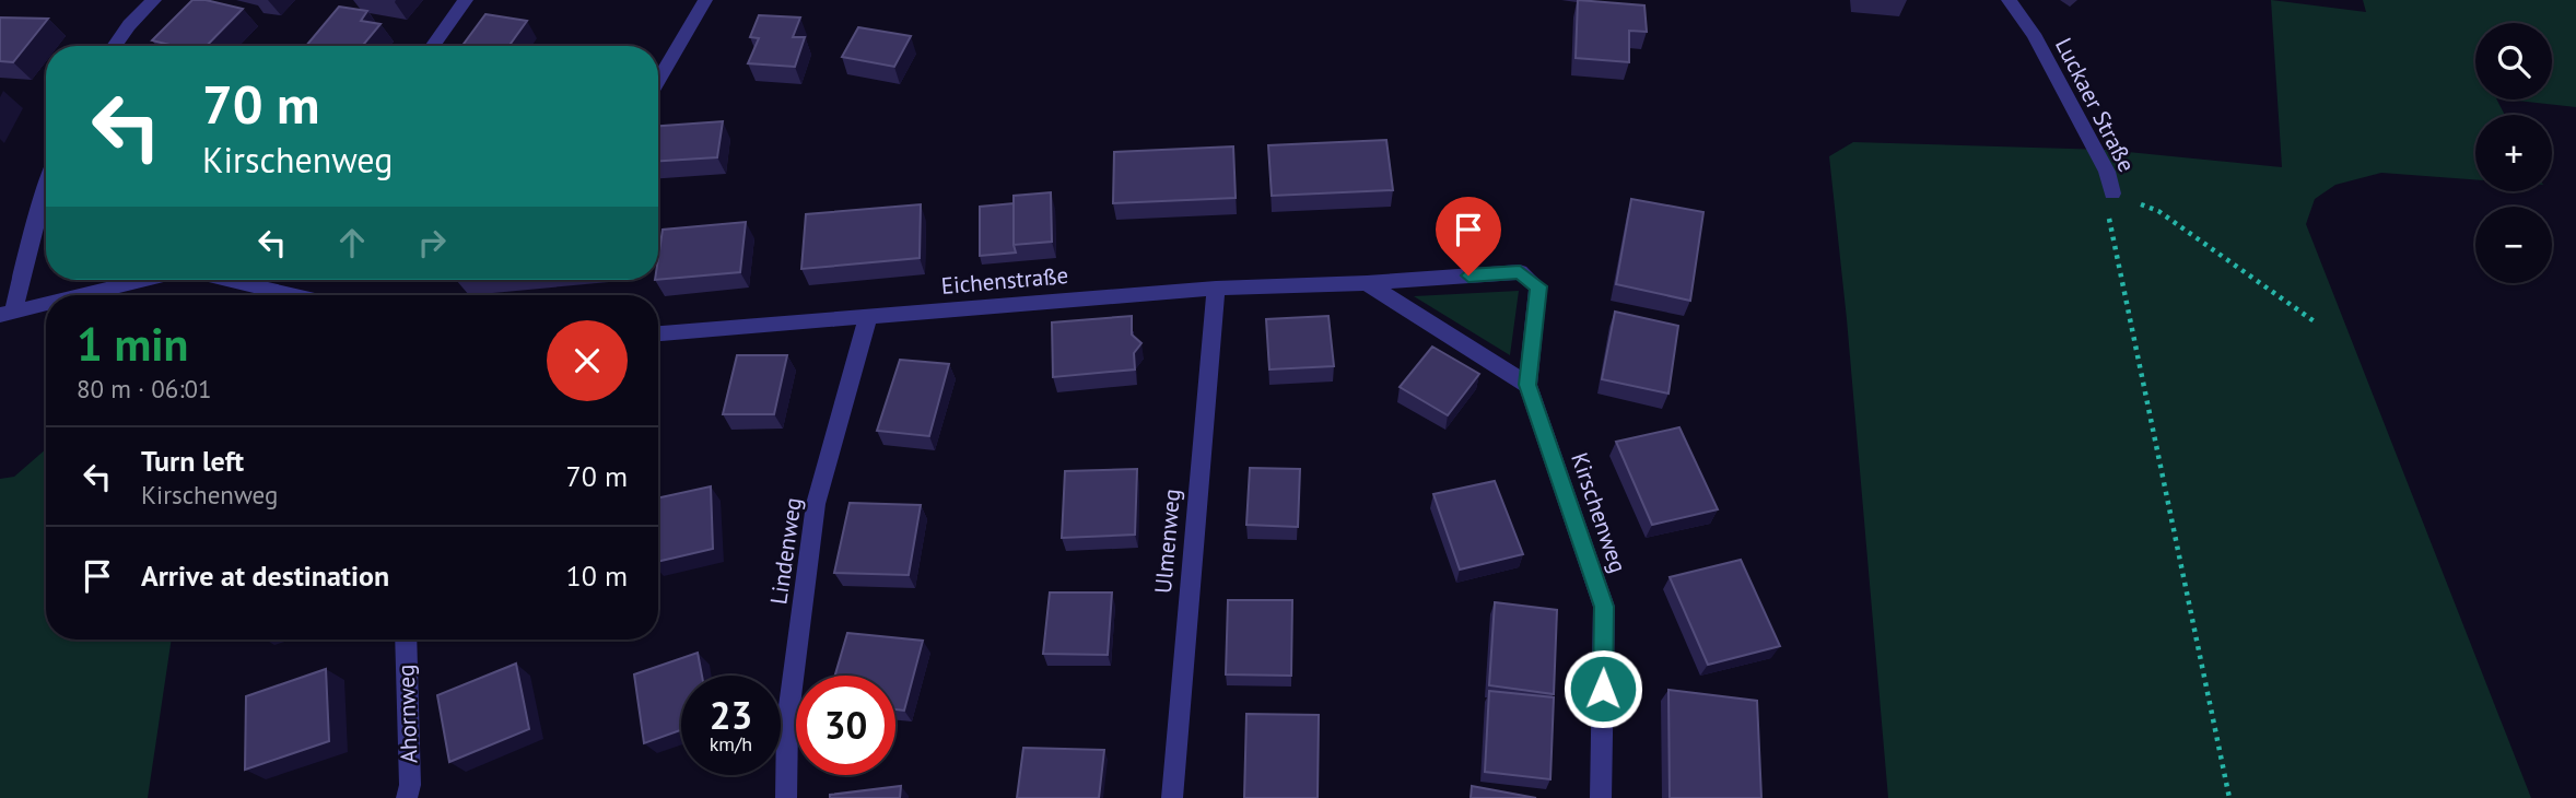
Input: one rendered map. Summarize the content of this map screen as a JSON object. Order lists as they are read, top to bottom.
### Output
{
  "streets": {
    "street": [
      "Luckaer Straße",
      "Eichenstraße",
      "Kirschenweg",
      "Ulmenweg",
      "Lindenweg",
      "Ahornweg"
    ]
  },
  "crossings": [
    ["Eichenstraße", "Kirschenweg"],
    ["Eichenstraße", "Ulmenweg"],
    ["Eichenstraße", "Lindenweg"]
  ],
  "page": {
    "map_buttons": ["+", "−"],
    "turn": ["70 m", "Kirschenweg"],
    "heading": ["1 min", "80 m · 06:01"],
    "list": [
      {
        "name": "Turn left",
        "note": "Kirschenweg",
        "value": "70 m"
      },
      {
        "name": "Arrive at destination",
        "value": "10 m"
      }
    ],
    "speed": "23 km/h",
    "limit": "30"
  }
}
